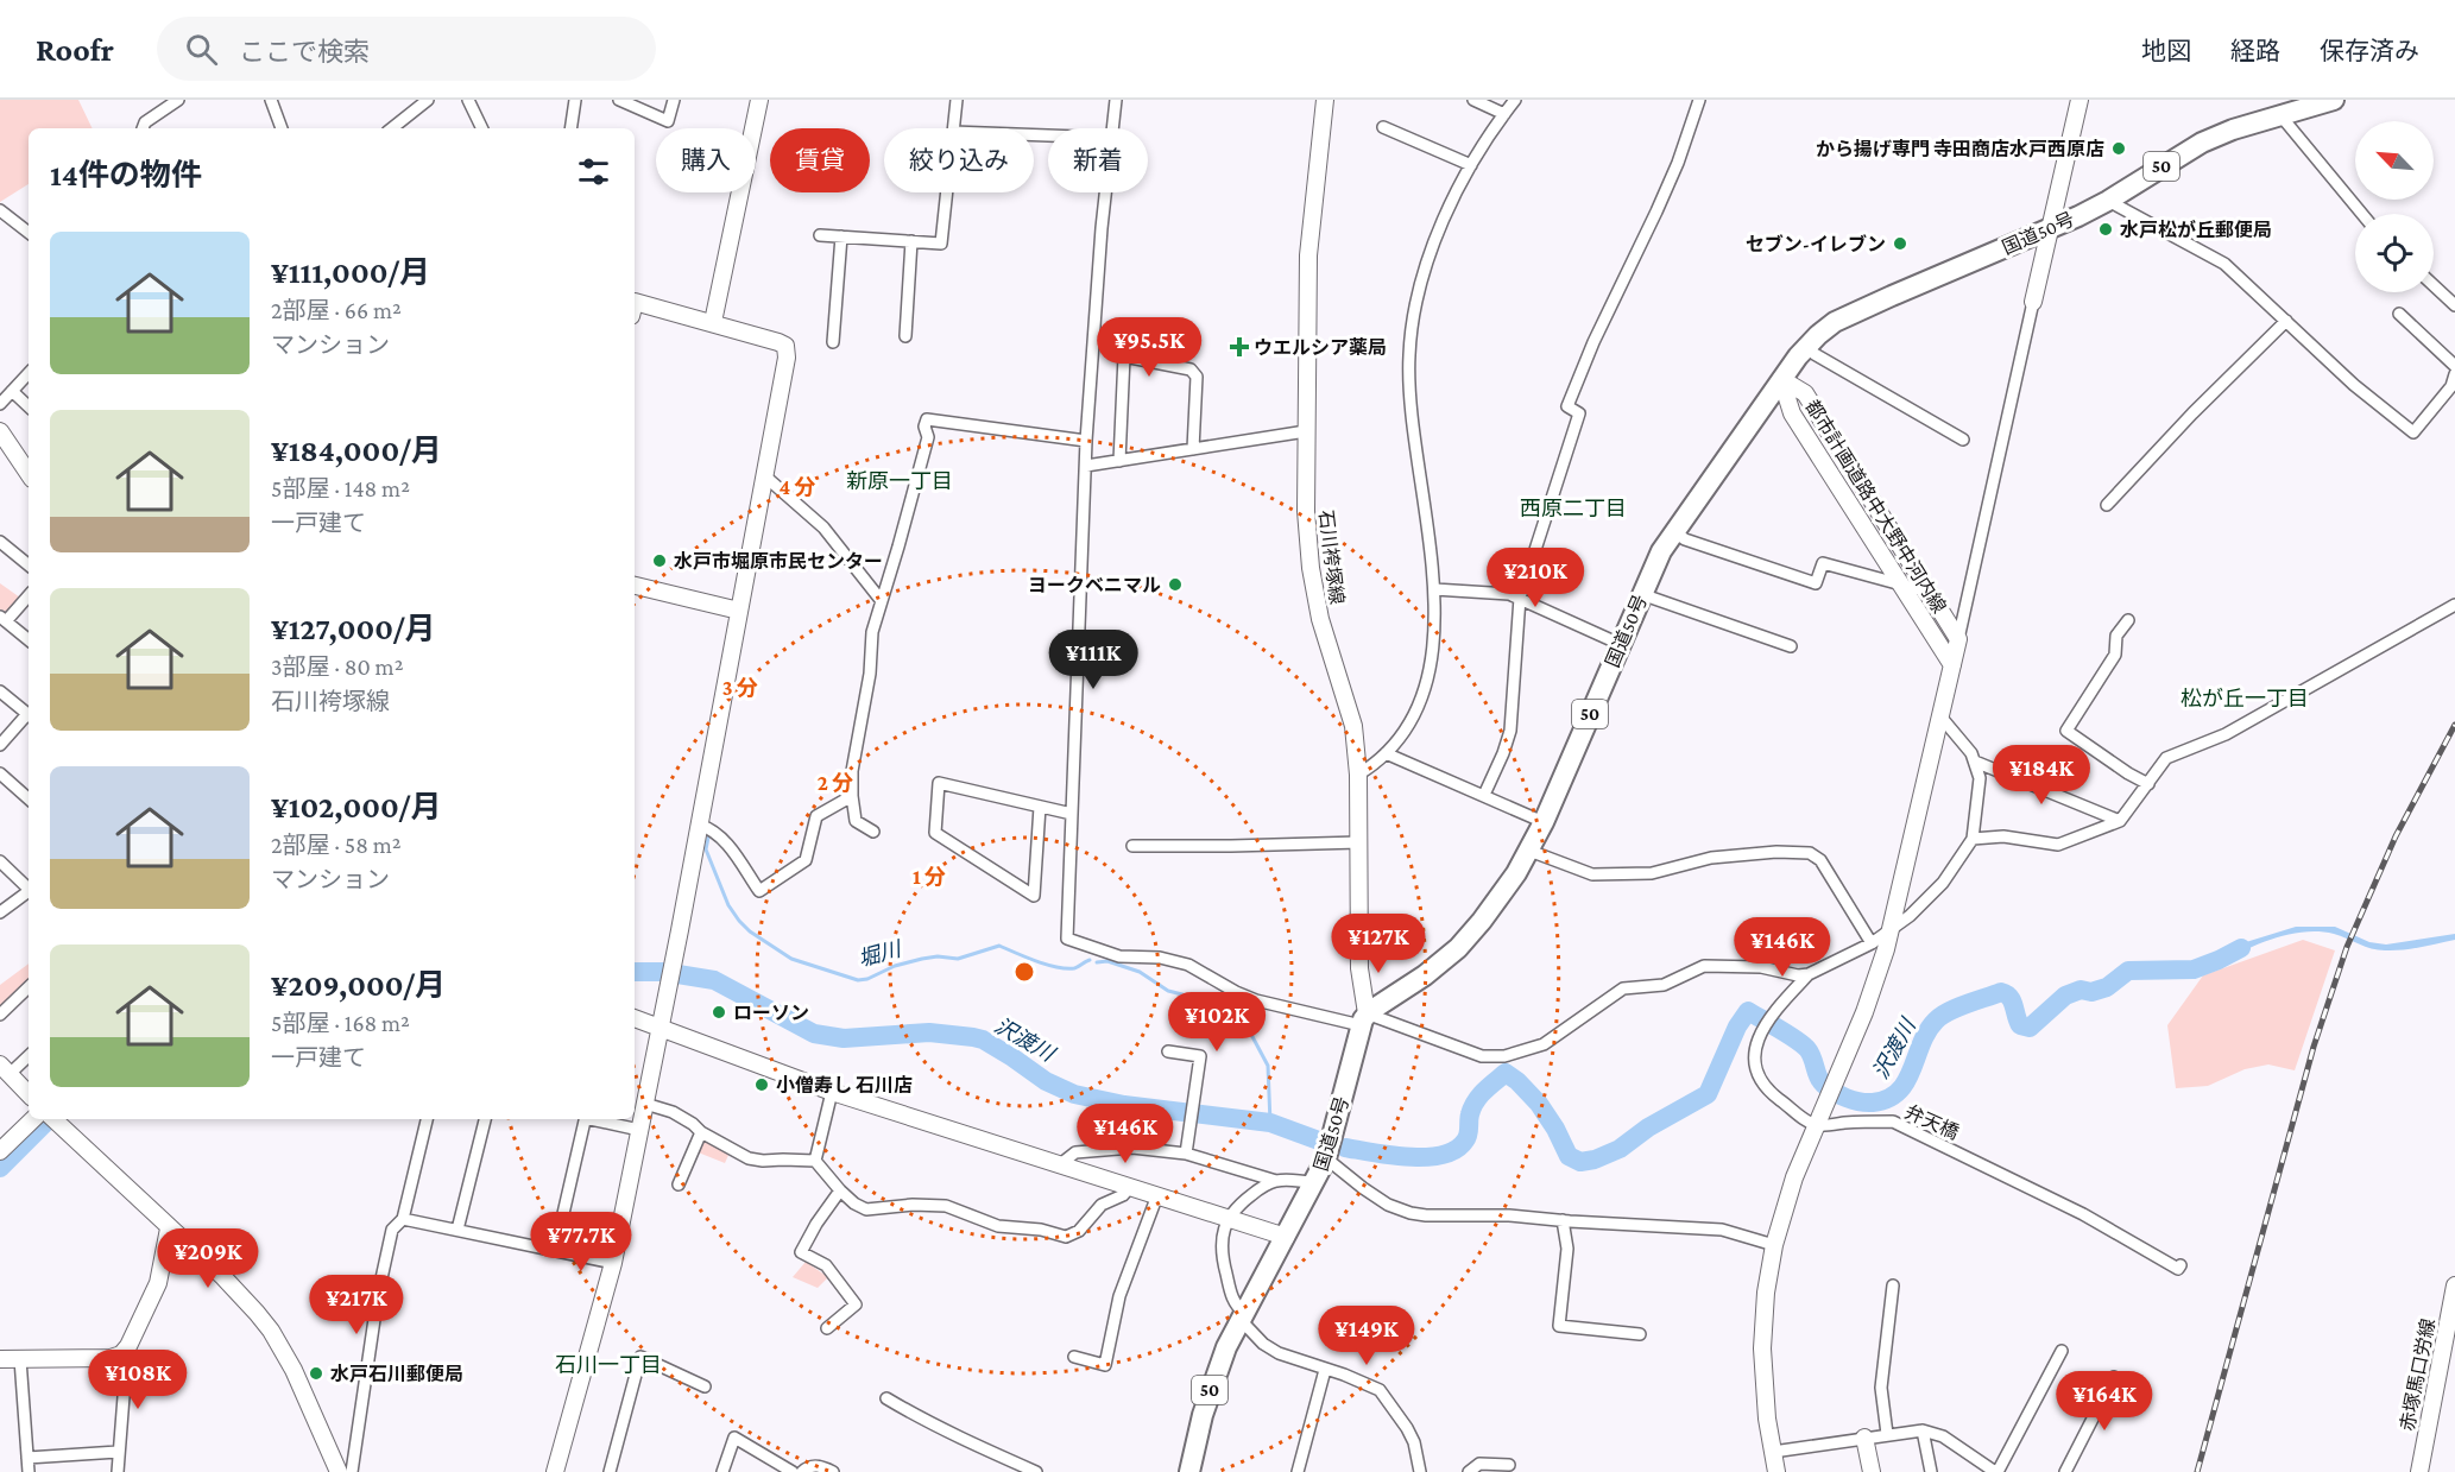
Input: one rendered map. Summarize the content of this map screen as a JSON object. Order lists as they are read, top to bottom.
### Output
{
  "streets": {
    "highway": ["50", "国道50号"],
    "street": [
      "都市計画道路中大野中河内線",
      "石川袴塚線",
      "弁天橋",
      "赤塚馬口労線"
    ]
  },
  "crossings": [
    ["国道50号", "都市計画道路中大野中河内線"],
    ["国道50号", "石川袴塚線"]
  ],
  "districts": [
    "新原一丁目",
    "西原二丁目",
    "松が丘一丁目",
    "石川一丁目"
  ],
  "water": ["堀川", "沢渡川"],
  "places": {
    "other": [
      "から揚げ専門 寺田商店水戸西原店",
      "水戸松が丘郵便局",
      "セブン-イレブン",
      "水戸市堀原市民センター",
      "ヨークベニマル",
      "ローソン",
      "小僧寿し 石川店",
      "水戸石川郵便局"
    ],
    "health": ["ウエルシア薬局"]
  },
  "north": "top left",
  "page": {
    "header": "Roofr",
    "search": "ここで検索",
    "nav": ["地図", "経路", "保存済み"],
    "chip": [
      "購入",
      "賃貸",
      "絞り込み",
      "新着"
    ],
    "heading": "14件の物件",
    "list": [
      {
        "name": "¥111,000/月",
        "note": "2部屋 · 66 m² · マンション"
      },
      {
        "name": "¥184,000/月",
        "note": "5部屋 · 148 m² · 一戸建て"
      },
      {
        "name": "¥127,000/月",
        "note": "3部屋 · 80 m² · 石川袴塚線"
      },
      {
        "name": "¥102,000/月",
        "note": "2部屋 · 58 m² · マンション"
      },
      {
        "name": "¥209,000/月",
        "note": "5部屋 · 168 m² · 一戸建て"
      }
    ],
    "price": [
      "¥95.5K",
      "¥210K",
      "¥111K",
      "¥184K",
      "¥127K",
      "¥146K",
      "¥102K",
      "¥146K",
      "¥77.7K",
      "¥209K",
      "¥217K",
      "¥149K",
      "¥108K",
      "¥164K"
    ]
  },
  "rings": [
    "4 分",
    "3 分",
    "2 分",
    "1 分"
  ]
}
